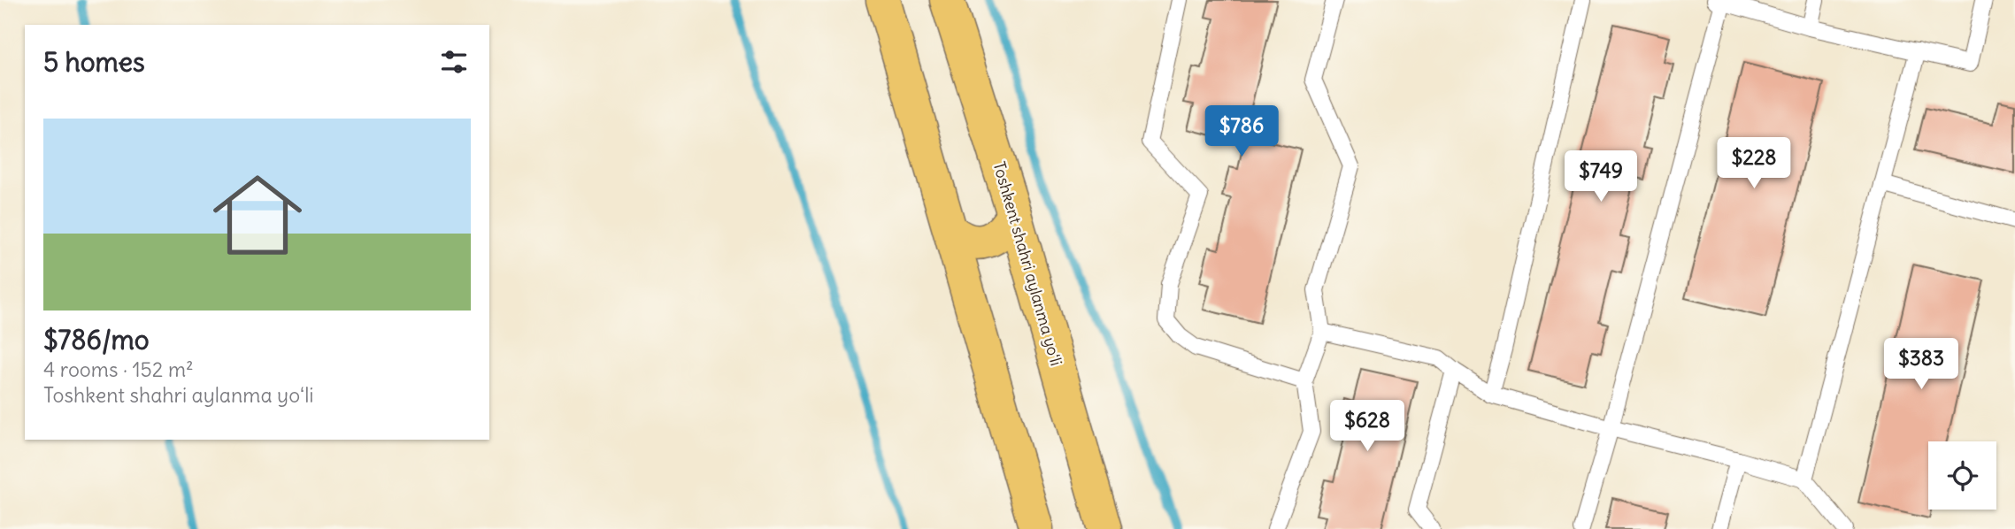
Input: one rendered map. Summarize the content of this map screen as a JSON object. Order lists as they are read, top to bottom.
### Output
{
  "streets": {
    "highway": ["Toshkent shahri aylanma yoʻli"]
  },
  "page": {
    "heading": "5 homes",
    "list": [
      {
        "name": "$786/mo",
        "note": "4 rooms · 152 m² · Toshkent shahri aylanma yoʻli"
      }
    ],
    "price": [
      "$786",
      "$228",
      "$749",
      "$383",
      "$628"
    ]
  }
}
